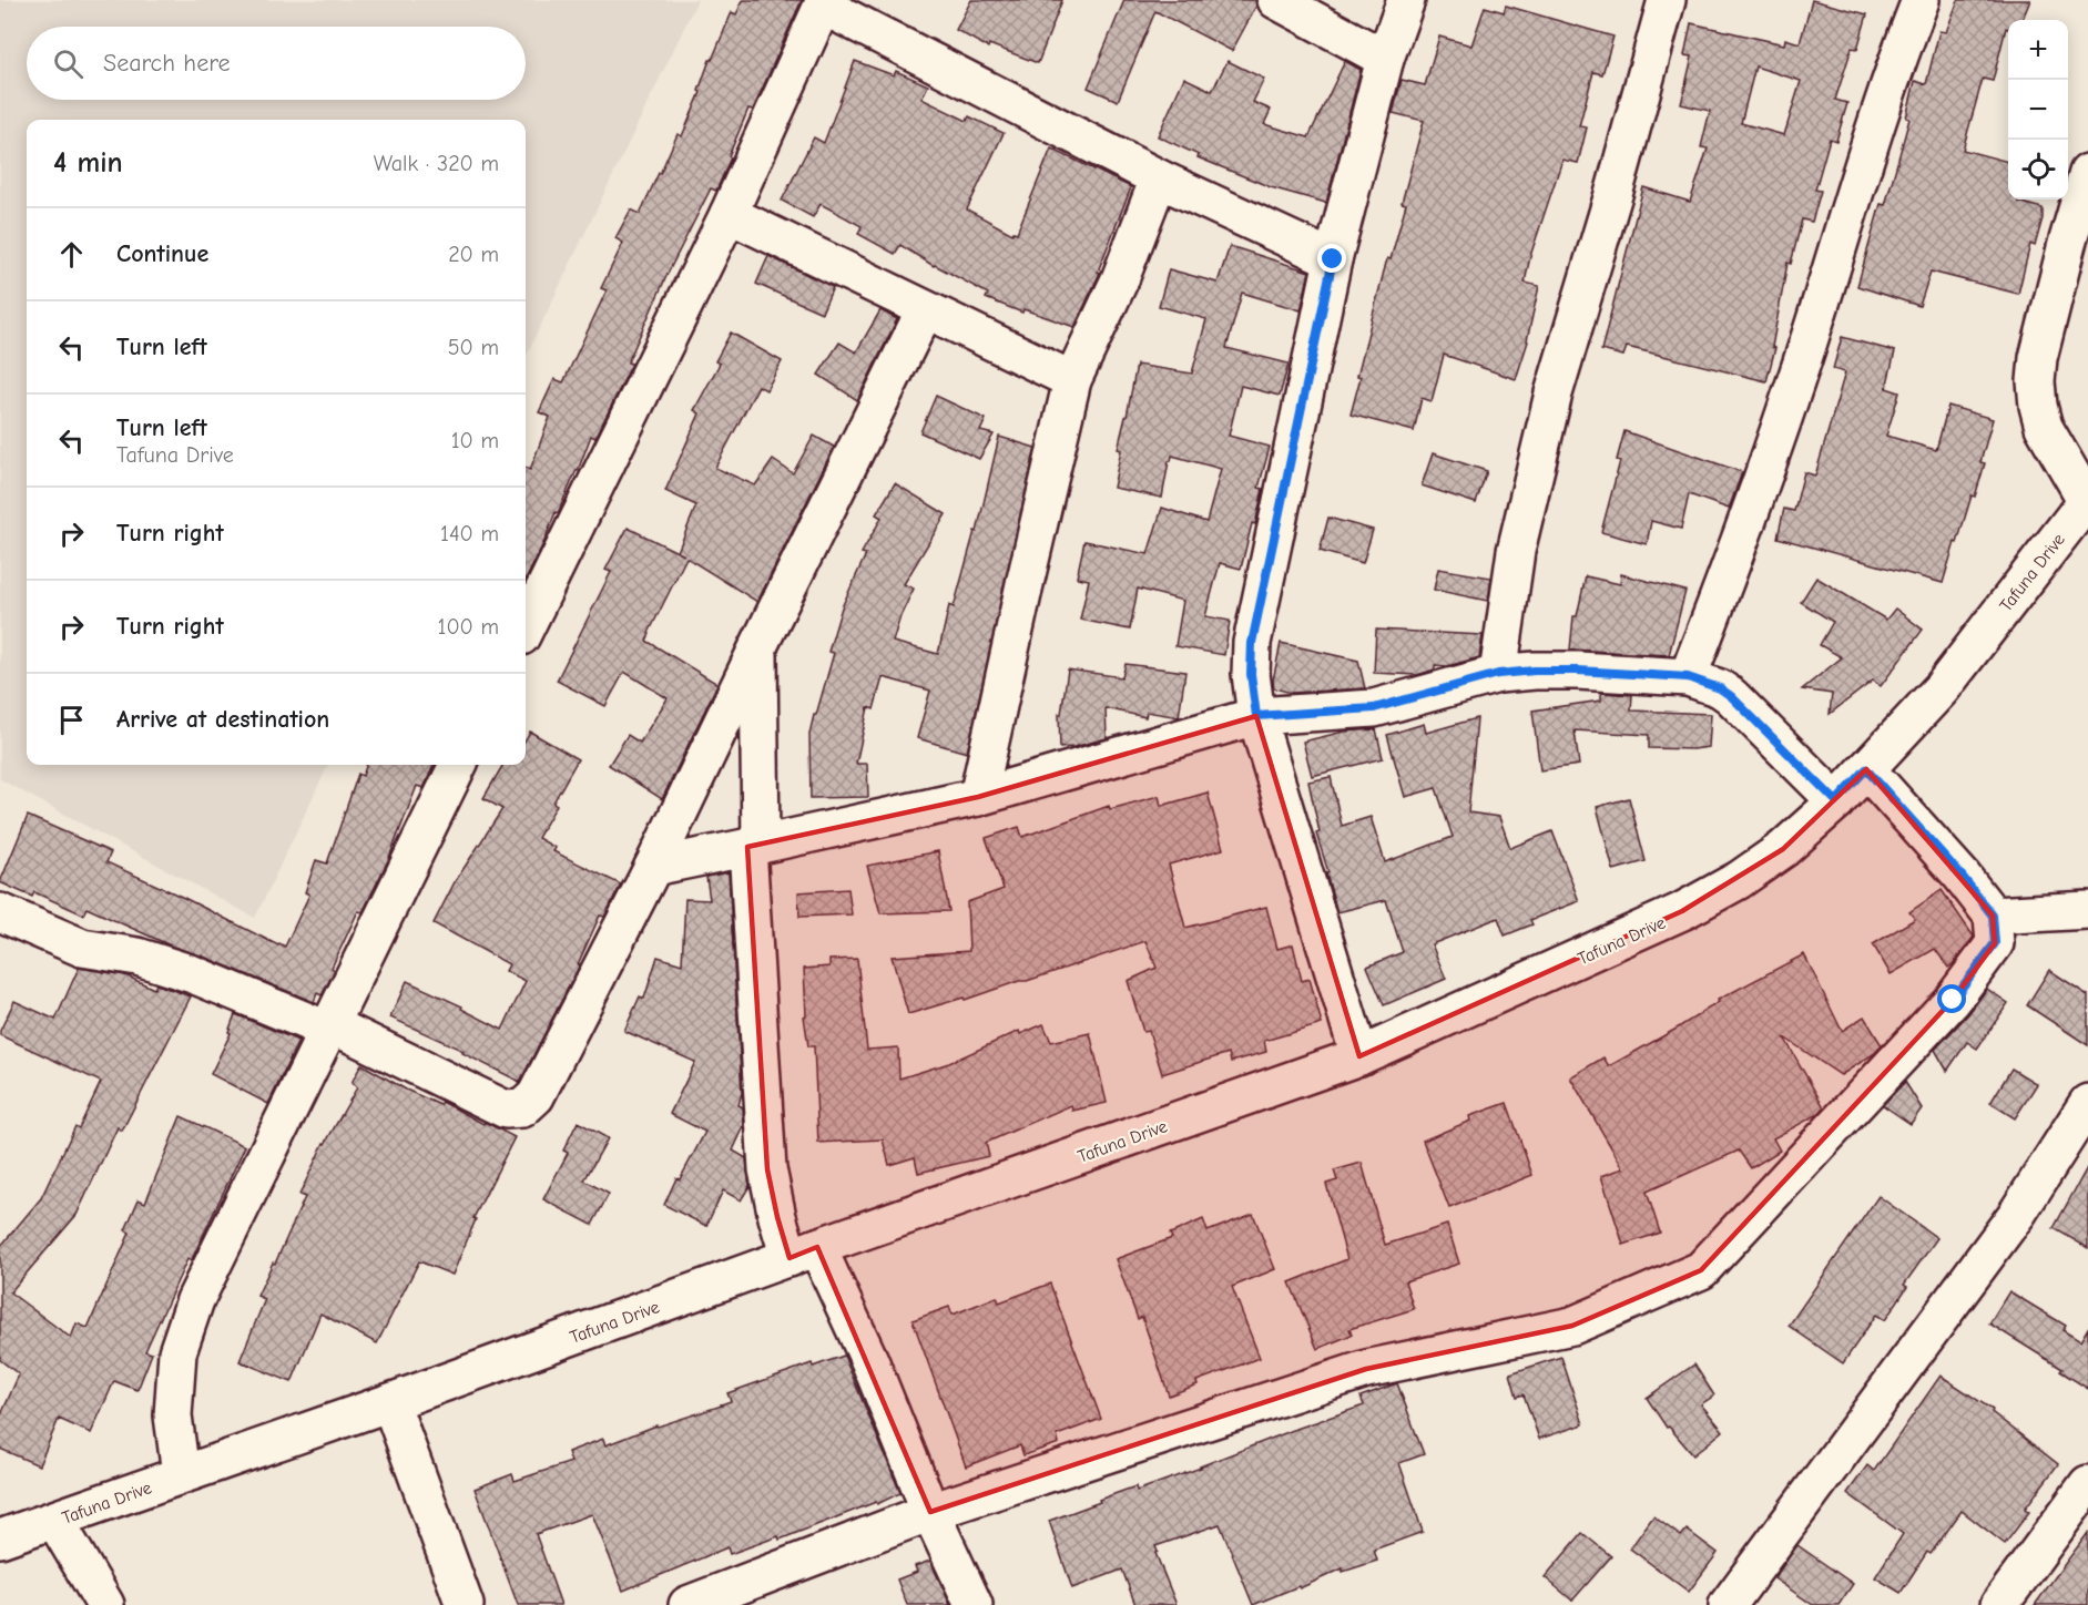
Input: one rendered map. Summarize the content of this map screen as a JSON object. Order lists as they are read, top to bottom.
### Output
{
  "streets": {
    "street": ["Tafuna Drive"]
  },
  "page": {
    "map_buttons": ["+", "−"],
    "search": "Search here",
    "heading": ["4 min", "Walk · 320 m"],
    "list": [
      ["Continue", "20 m"],
      ["Turn left", "50 m"],
      ["Turn left", "Tafuna Drive", "10 m"],
      ["Turn right", "140 m"],
      ["Turn right", "100 m"],
      "Arrive at destination"
    ]
  }
}
